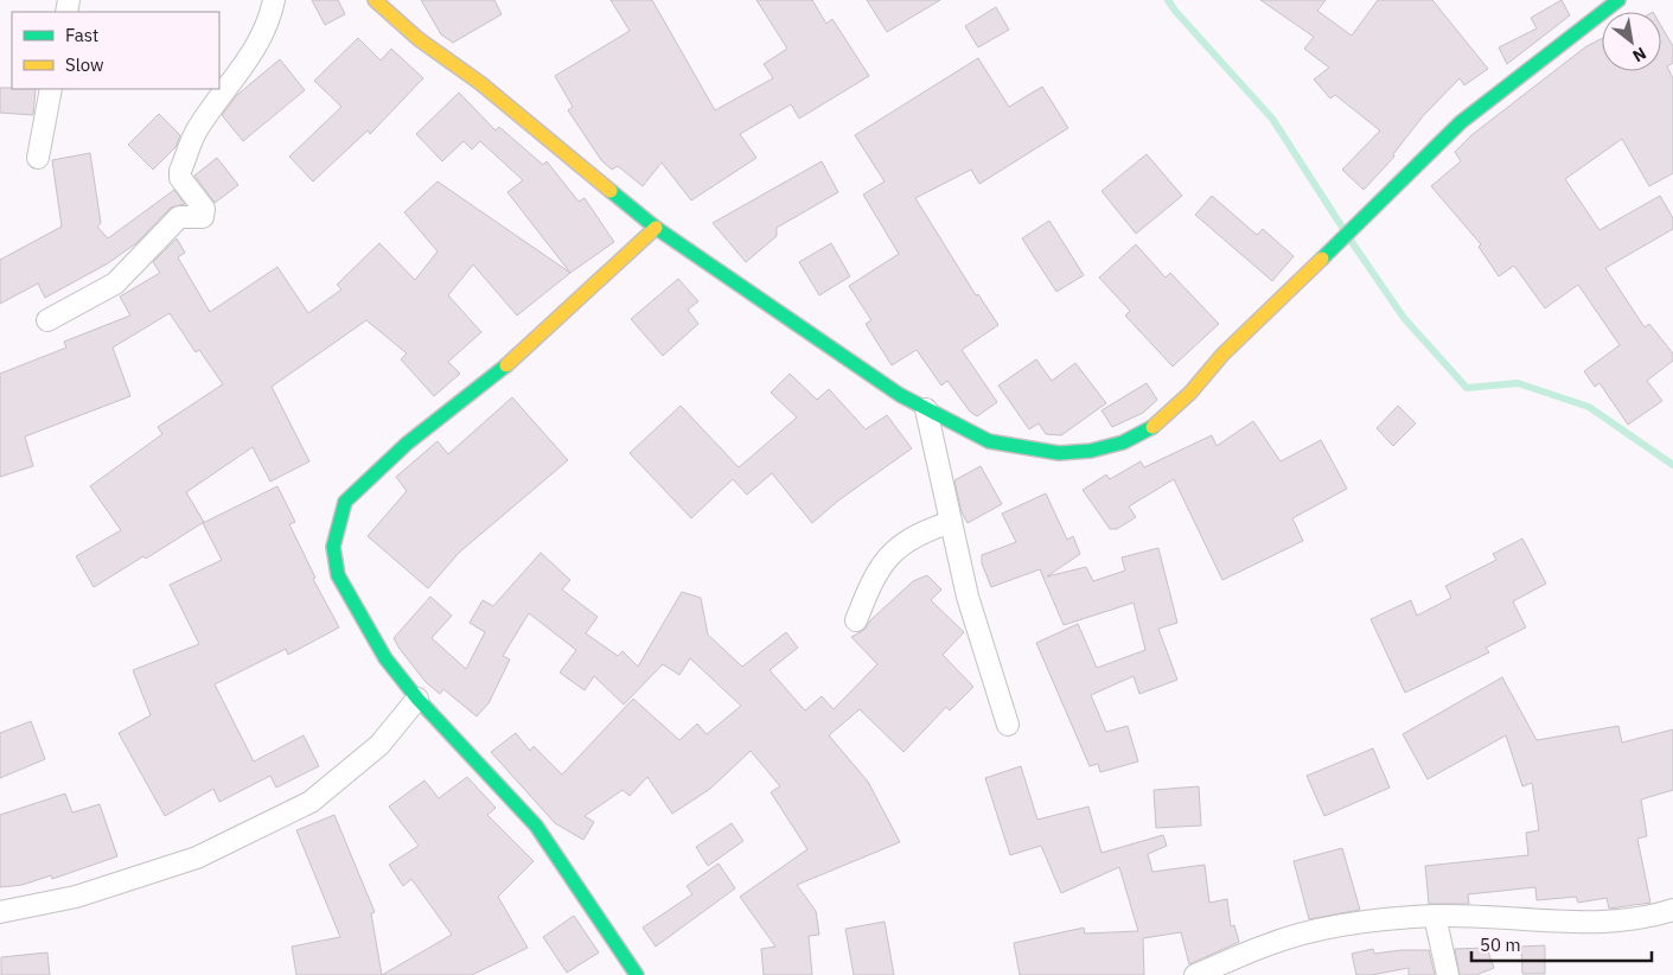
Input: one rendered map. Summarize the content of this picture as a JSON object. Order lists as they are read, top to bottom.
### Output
{
  "legend": ["Fast", "Slow"],
  "scale_bar": "50 m",
  "north": "bottom right"
}
